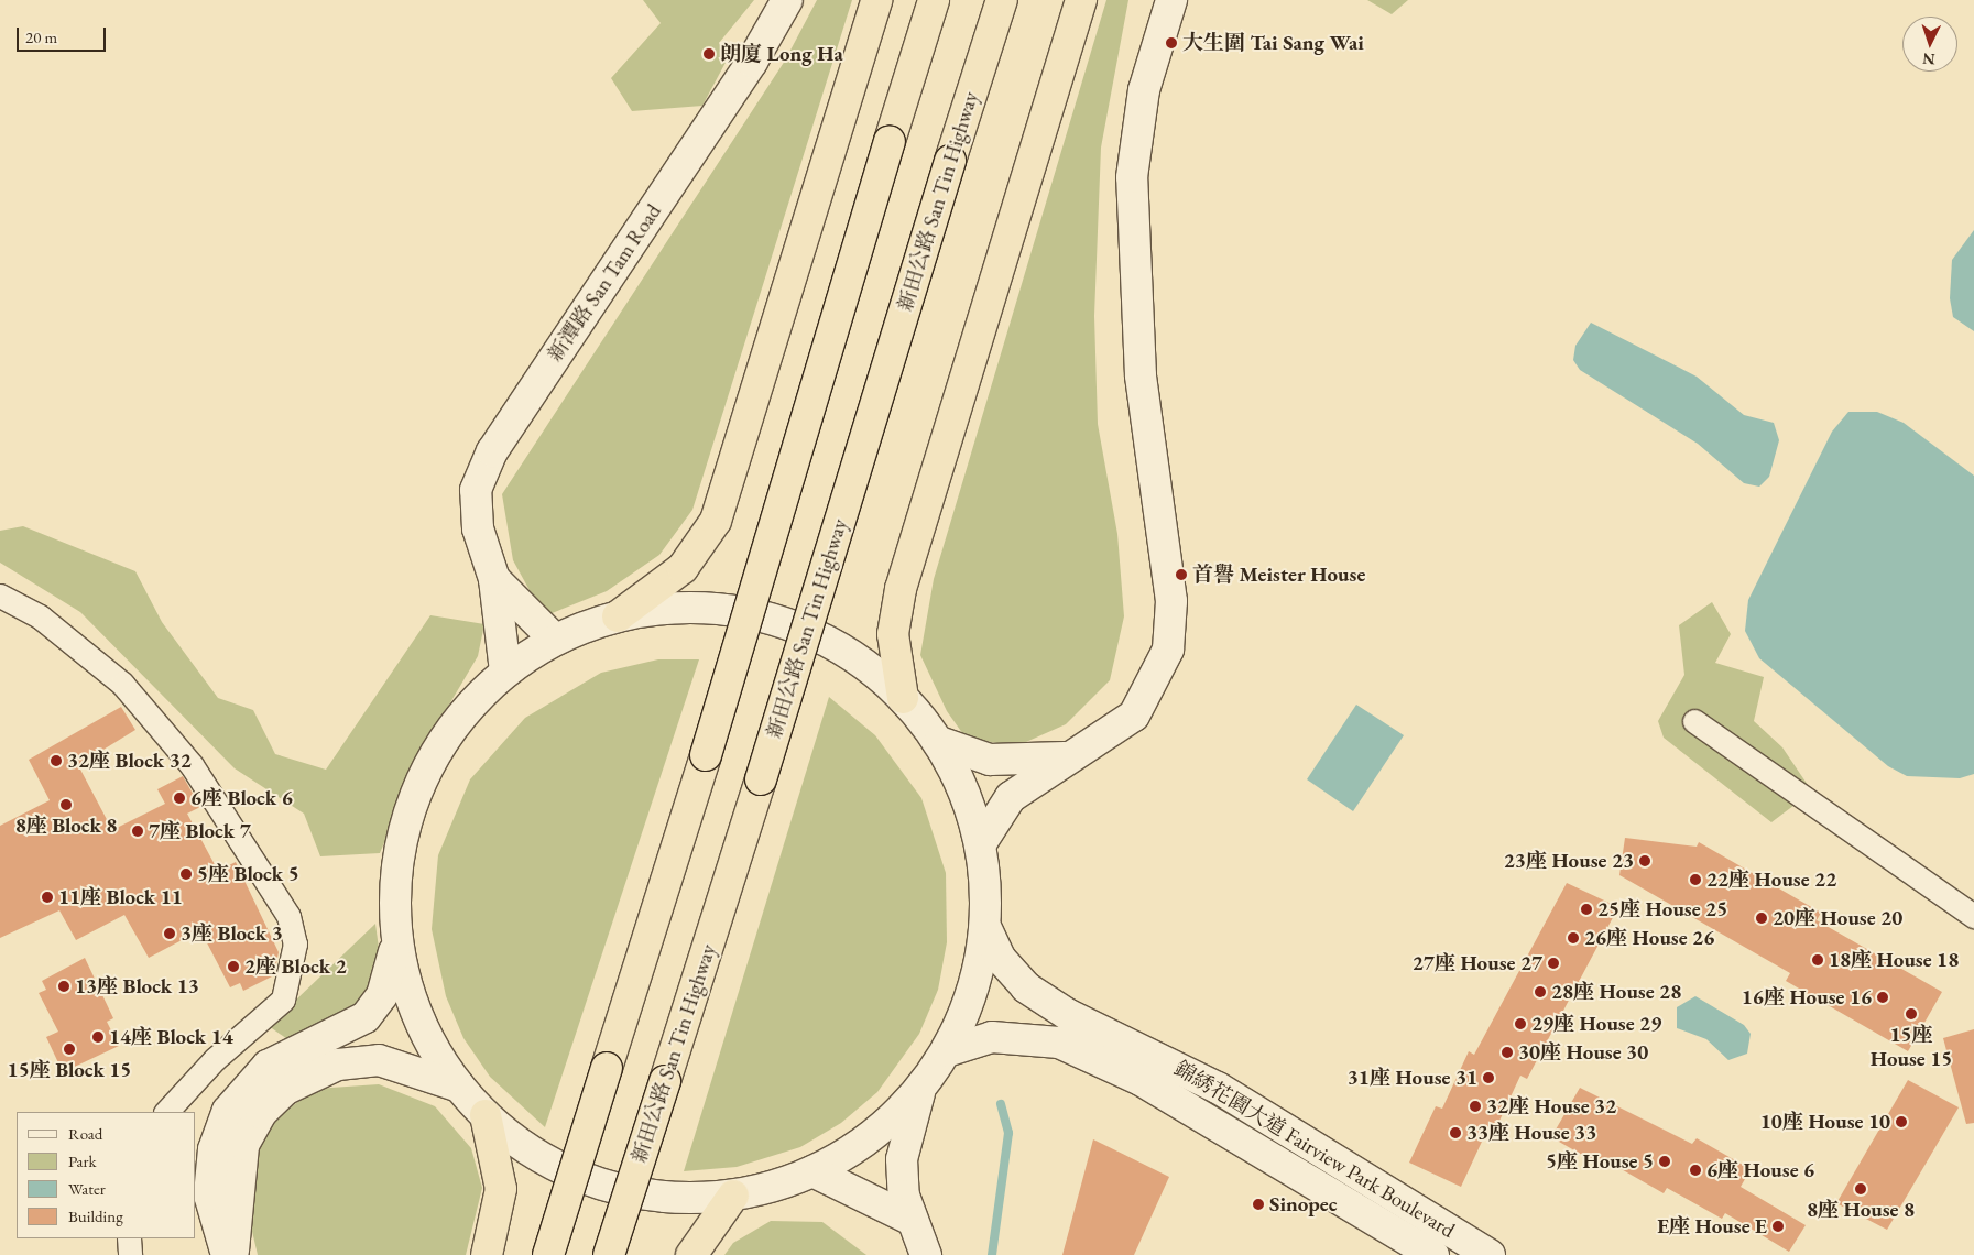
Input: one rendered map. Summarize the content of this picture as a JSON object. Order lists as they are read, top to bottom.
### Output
{
  "streets": {
    "highway": ["新田公路 San Tin Highway"],
    "main road": ["新潭路 San Tam Road", "錦綉花園大道 Fairview Park Boulevard"]
  },
  "places": [
    "大生圍 Tai Sang Wai",
    "朗廈 Long Ha",
    "首譽 Meister House",
    "32座 Block 32",
    "6座 Block 6",
    "8座 Block 8",
    "7座 Block 7",
    "23座 House 23",
    "5座 Block 5",
    "22座 House 22",
    "11座 Block 11",
    "25座 House 25",
    "20座 House 20",
    "3座 Block 3",
    "26座 House 26",
    "18座 House 18",
    "27座 House 27",
    "2座 Block 2",
    "13座 Block 13",
    "28座 House 28",
    "16座 House 16",
    "15座 House 15",
    "29座 House 29",
    "14座 Block 14",
    "15座 Block 15",
    "30座 House 30",
    "31座 House 31",
    "32座 House 32",
    "10座 House 10",
    "33座 House 33",
    "5座 House 5",
    "6座 House 6",
    "8座 House 8",
    "Sinopec",
    "E座 House E"
  ],
  "legend": [
    "Road",
    "Park",
    "Water",
    "Building"
  ],
  "scale_bar": "20 m",
  "north": "bottom"
}
